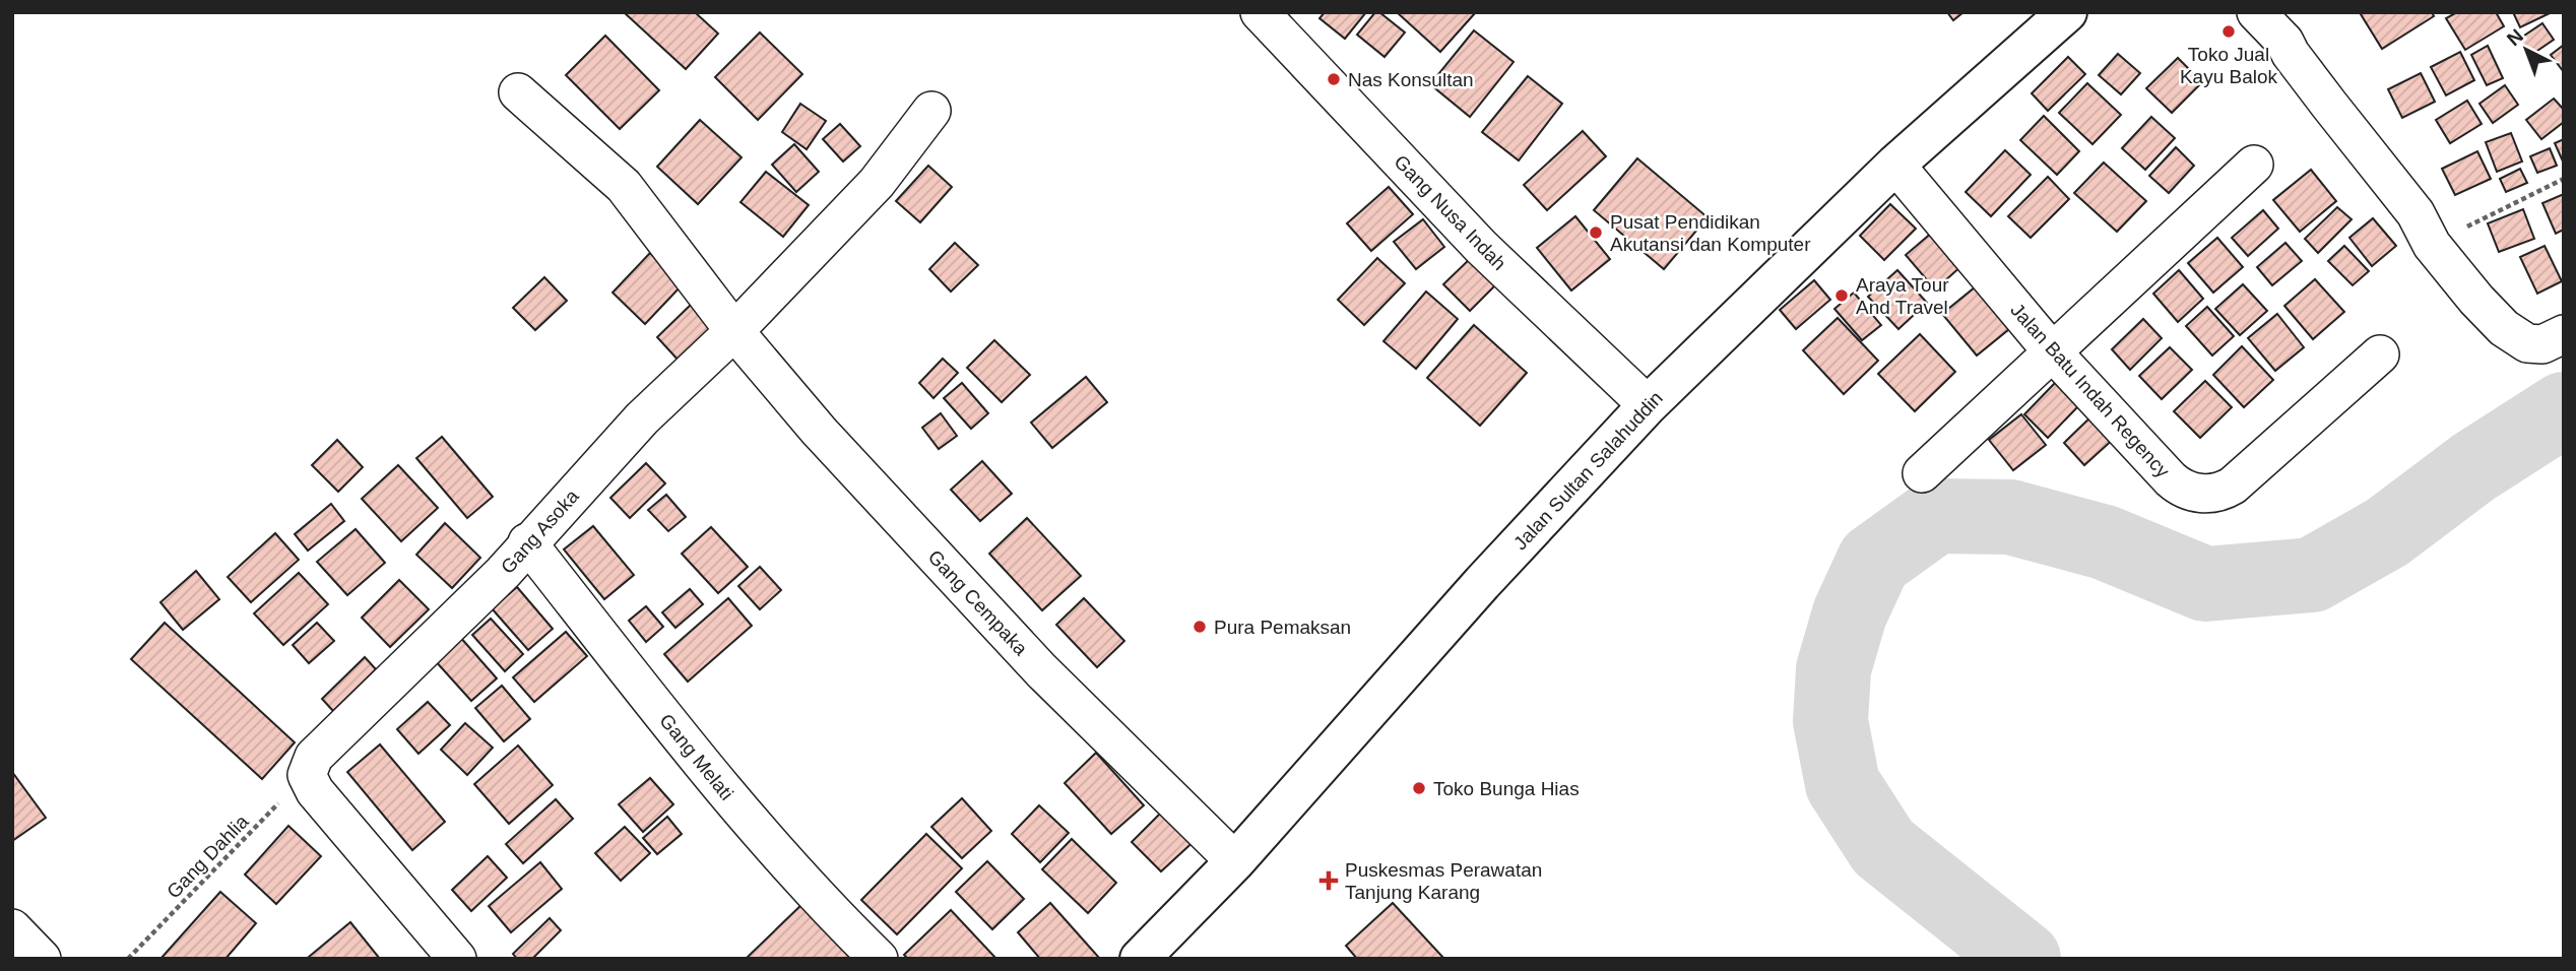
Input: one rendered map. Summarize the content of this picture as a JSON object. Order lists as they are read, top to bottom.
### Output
{
  "streets": {
    "main road": ["Jalan Sultan Salahuddin"],
    "street": [
      "Gang Nusa Indah",
      "Jalan Batu Indah Regency",
      "Gang Asoka",
      "Gang Cempaka",
      "Gang Melati"
    ],
    "path": ["Gang Dahlia"]
  },
  "crossings": [
    ["Gang Nusa Indah", "Jalan Sultan Salahuddin"],
    ["Jalan Batu Indah Regency", "Jalan Sultan Salahuddin"],
    ["Jalan Sultan Salahuddin", "Gang Cempaka"],
    ["Gang Asoka", "Gang Cempaka"],
    ["Gang Asoka", "Gang Melati"],
    ["Gang Asoka", "Gang Dahlia"]
  ],
  "places": {
    "other": [
      "Toko Jual Kayu Balok",
      "Nas Konsultan",
      "Pusat Pendidikan Akutansi dan Komputer",
      "Araya Tour And Travel",
      "Pura Pemaksan",
      "Toko Bunga Hias"
    ],
    "health": ["Puskesmas Perawatan Tanjung Karang"]
  },
  "north": "top left"
}
